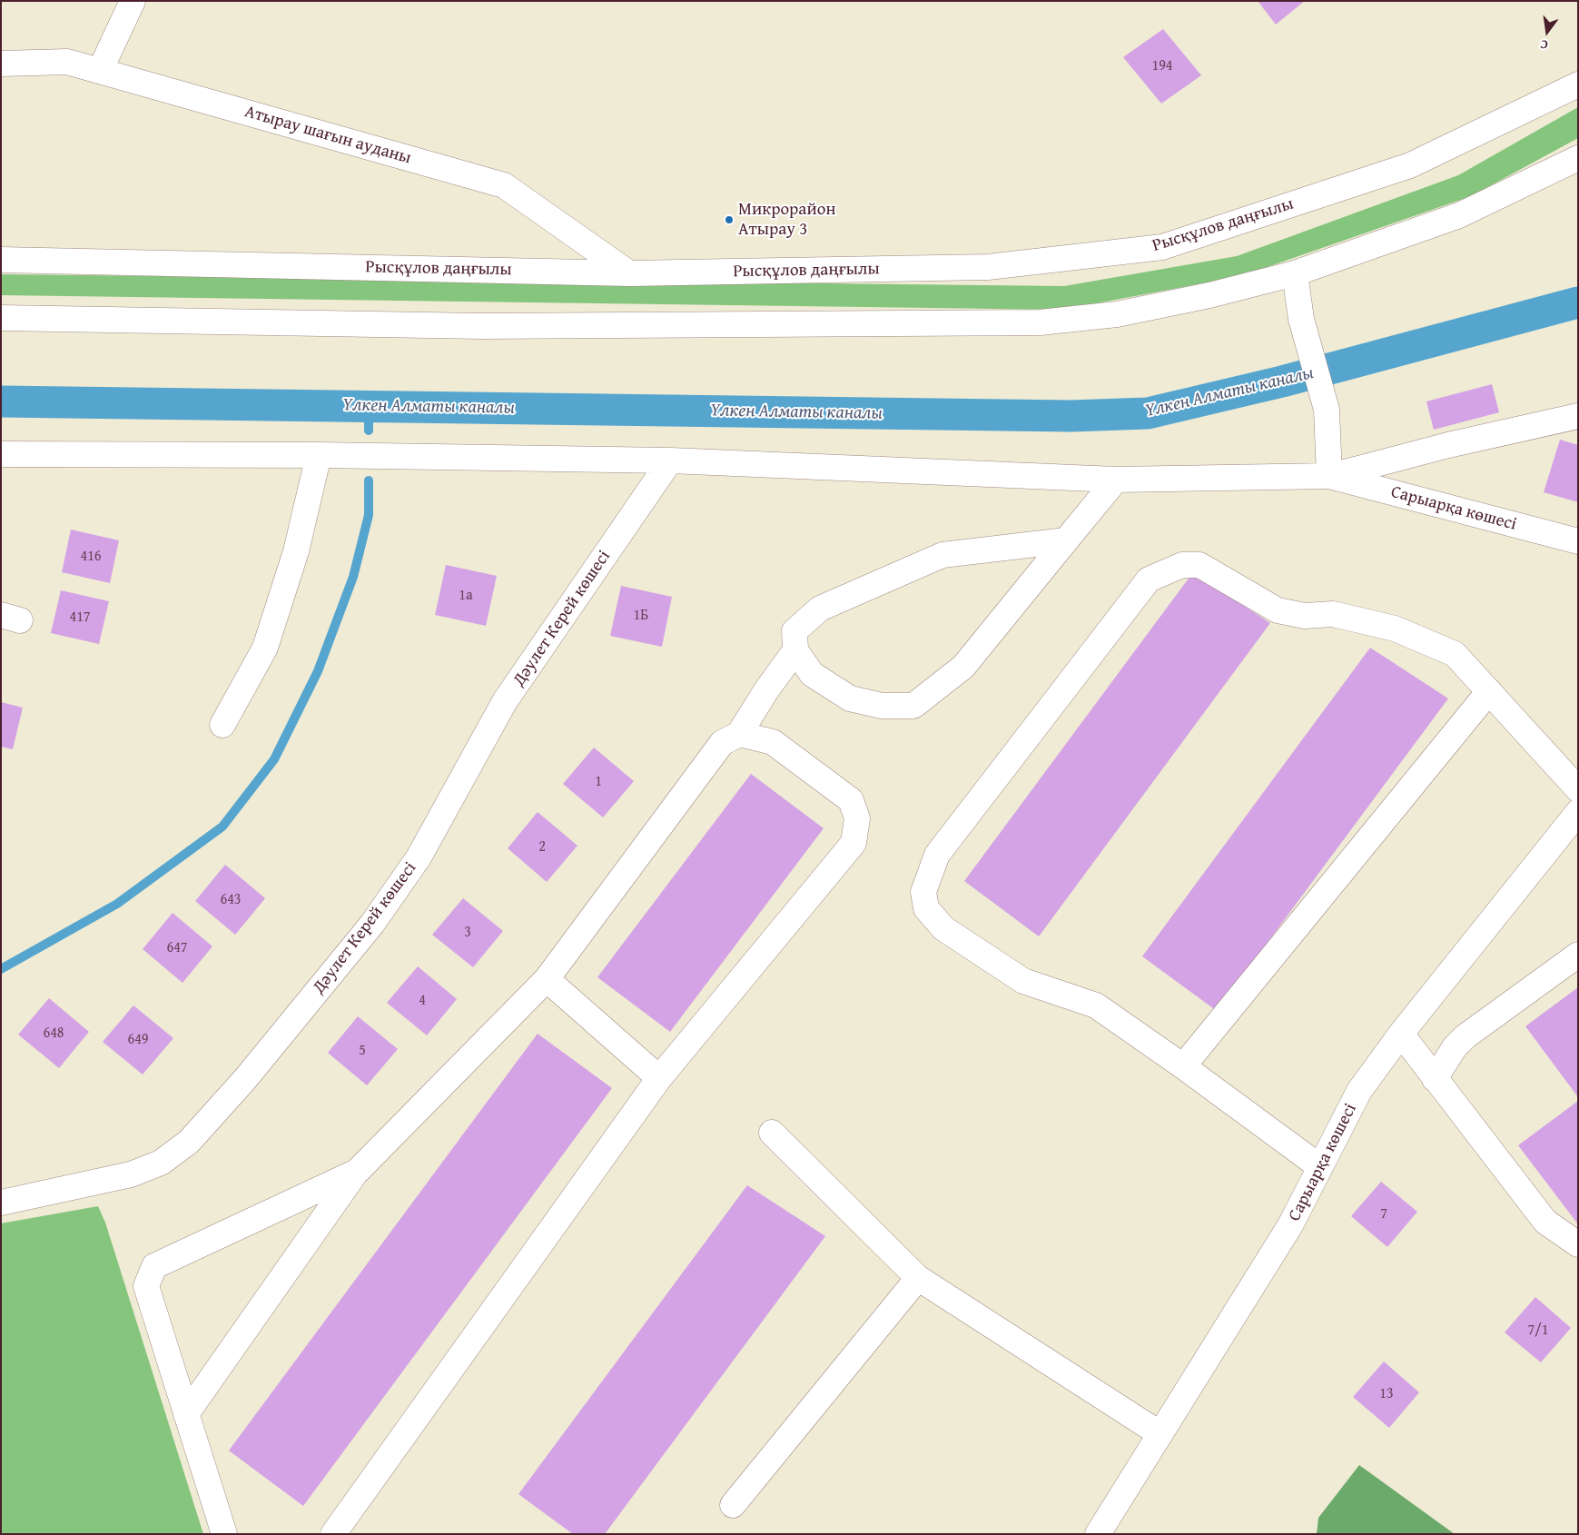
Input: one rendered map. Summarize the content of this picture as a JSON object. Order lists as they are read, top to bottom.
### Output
{
  "streets": {
    "street": [
      "Атырау шағын ауданы",
      "Рысқұлов даңғылы",
      "Сарыарқа көшесі",
      "Дәулет Керей көшесі"
    ]
  },
  "crossings": [
    ["Атырау шағын ауданы", "Рысқұлов даңғылы"]
  ],
  "water": ["Үлкен Алматы каналы"],
  "places": ["Микрорайон Атырау 3"],
  "house_numbers": [
    "194",
    "416",
    "1а",
    "1Б",
    "417",
    "1",
    "2",
    "643",
    "3",
    "647",
    "4",
    "648",
    "649",
    "5",
    "7",
    "7/1",
    "13"
  ],
  "north": "bottom"
}
